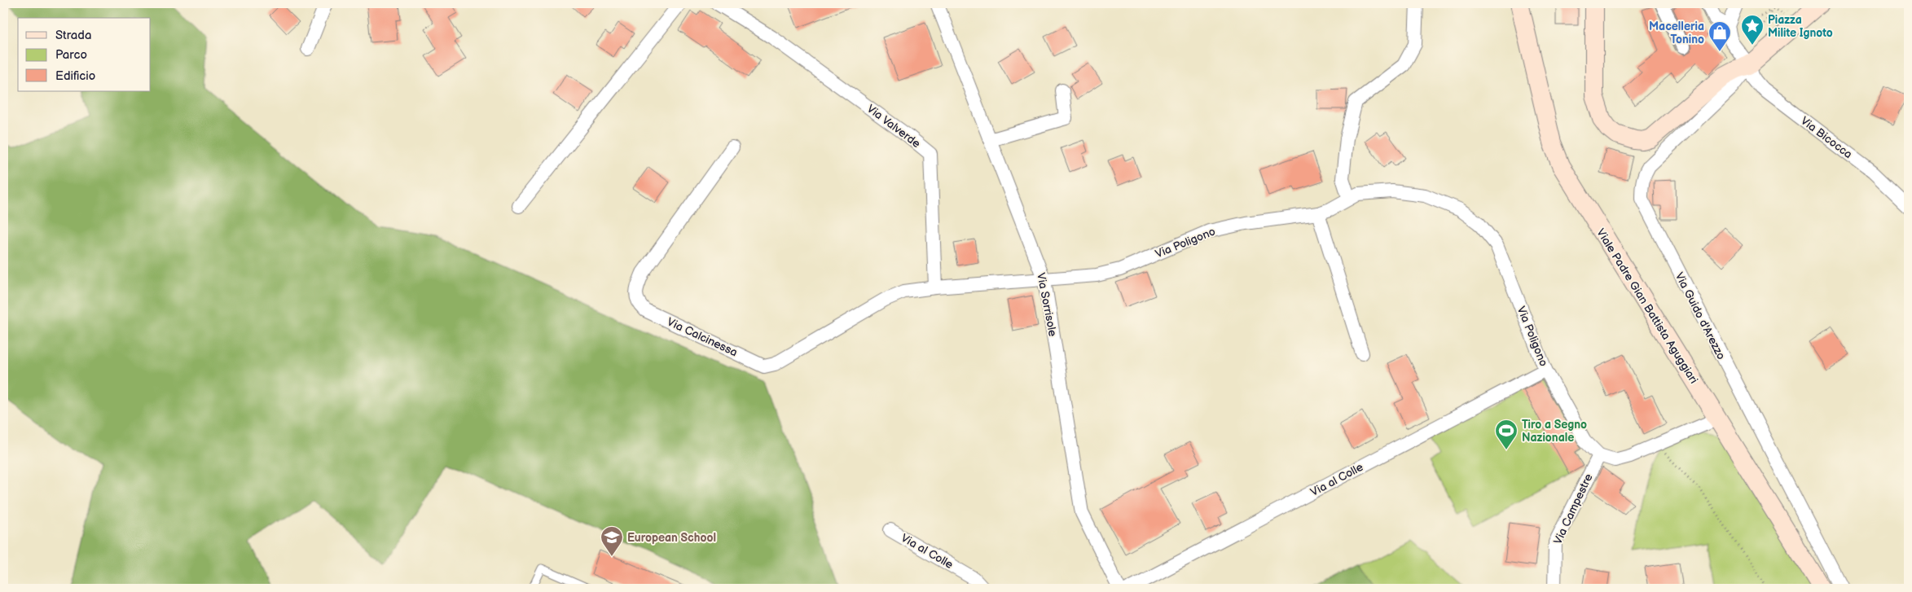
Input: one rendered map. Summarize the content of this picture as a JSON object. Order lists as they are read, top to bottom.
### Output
{
  "streets": {
    "main road": ["Viale Padre Gian Battista Aguggiari"],
    "street": [
      "Via Valverde",
      "Via Bicocca",
      "Via Poligono",
      "Via Sorrisole",
      "Via Guido d'Arezzo",
      "Via Calcinessa",
      "Via al Colle",
      "Via Campestre"
    ]
  },
  "crossings": [
    ["Via Valverde", "Via Calcinessa"],
    ["Via Bicocca", "Via Guido d'Arezzo"],
    ["Via Poligono", "Via Sorrisole"],
    ["Via Poligono", "Via al Colle"],
    ["Via Poligono", "Via Campestre"]
  ],
  "places": {
    "place": ["Piazza Milite Ignoto"],
    "shop": ["Macelleria Tonino"],
    "sports": ["Tiro a Segno Nazionale"],
    "school or university": ["European School"]
  },
  "legend": ["Strada", "Parco", "Edificio"]
}
